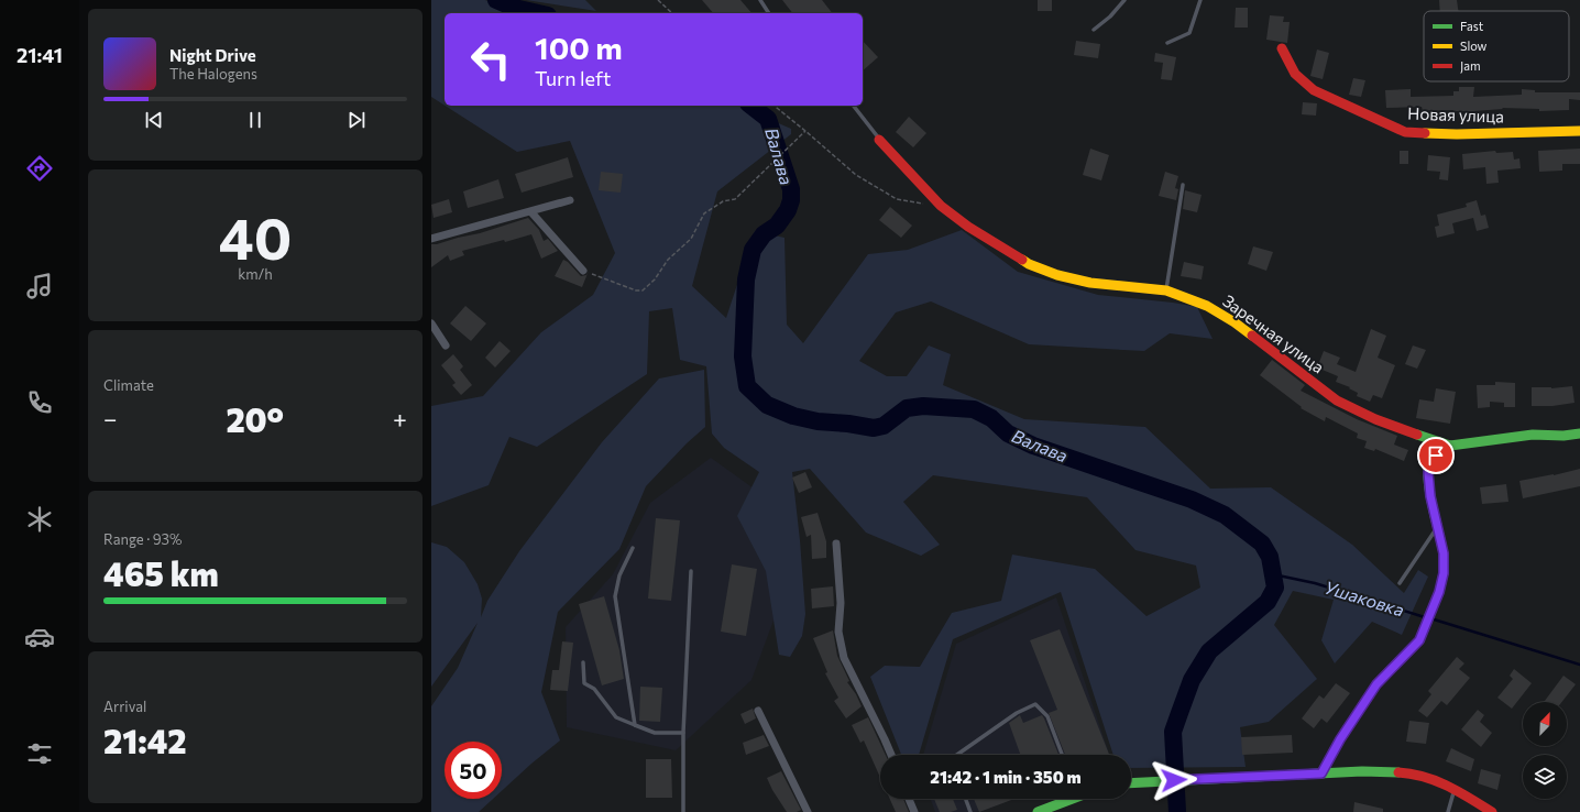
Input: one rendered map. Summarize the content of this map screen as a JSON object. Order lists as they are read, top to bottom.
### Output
{
  "streets": {
    "street": ["Новая улица", "Заречная улица"]
  },
  "water": ["Валава", "Ушаковка"],
  "legend": ["Fast", "Slow", "Jam"],
  "north": "top right",
  "page": {
    "tabs": "21:41",
    "turn": ["100 m", "Turn left"],
    "song": ["Night Drive", "The Halogens"],
    "tile": [
      ["40", "km/h"],
      "Climate",
      ["Range · 93%", "465 km"],
      ["Arrival", "21:42"]
    ],
    "heat": ["−", "20°", "+"],
    "limit": "50",
    "trip": "21:42 · 1 min · 350 m"
  }
}
